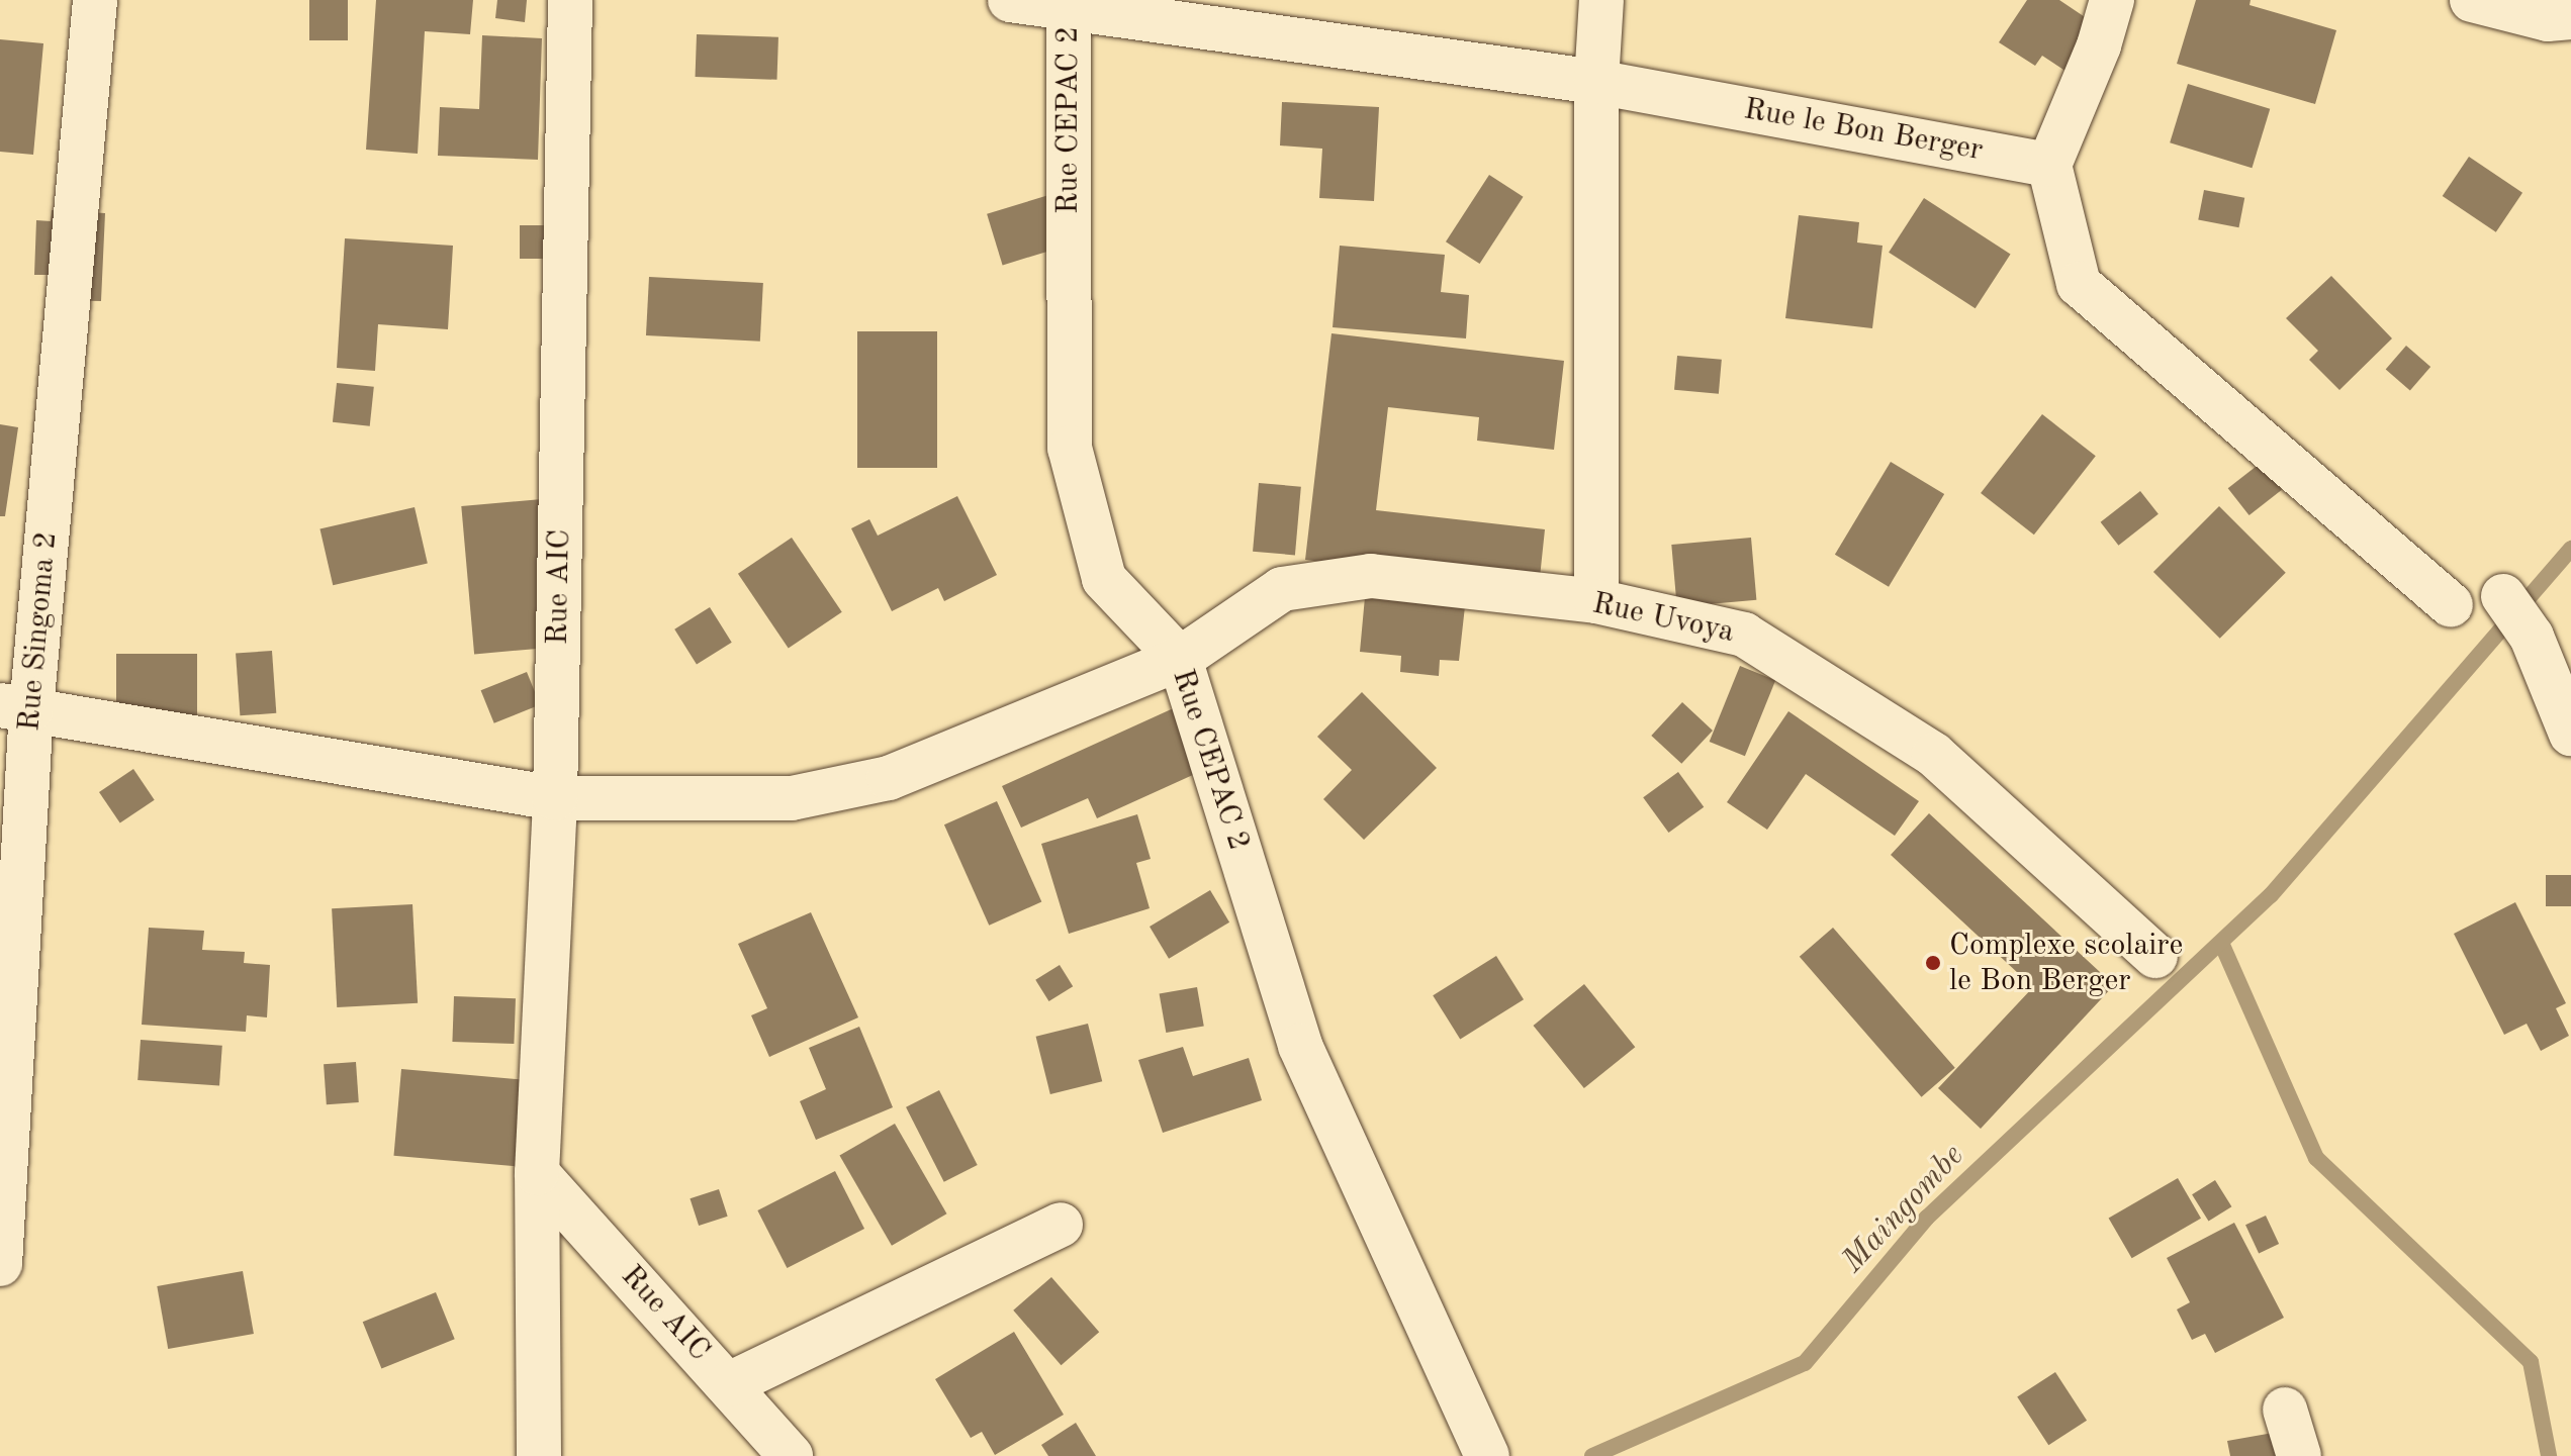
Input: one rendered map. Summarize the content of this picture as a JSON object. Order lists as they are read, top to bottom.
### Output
{
  "streets": {
    "street": [
      "Rue CEPAC 2",
      "Rue le Bon Berger",
      "Rue AIC",
      "Rue Uvoya",
      "Rue Singoma 2"
    ]
  },
  "crossings": [
    ["Rue CEPAC 2", "Rue le Bon Berger"],
    ["Rue CEPAC 2", "Rue Uvoya"],
    ["Rue AIC", "Rue Uvoya"],
    ["Rue Uvoya", "Rue Singoma 2"]
  ],
  "water": ["Maingombe"],
  "places": ["Complexe scolaire le Bon Berger"]
}
